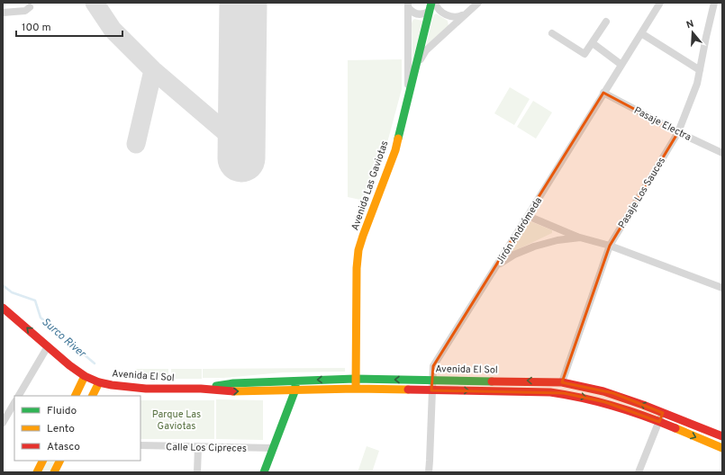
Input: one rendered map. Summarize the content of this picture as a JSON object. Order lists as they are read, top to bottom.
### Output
{
  "streets": {
    "main road": ["Avenida Las Gaviotas", "Avenida El Sol"],
    "street": [
      "Pasaje Electra",
      "Pasaje Los Sauces",
      "Jirón Andrómeda",
      "Calle Los Cipreces"
    ]
  },
  "crossings": [
    ["Pasaje Electra", "Pasaje Los Sauces"],
    ["Pasaje Electra", "Jirón Andrómeda"],
    ["Avenida Las Gaviotas", "Avenida El Sol"],
    ["Pasaje Los Sauces", "Avenida El Sol"],
    ["Jirón Andrómeda", "Avenida El Sol"]
  ],
  "water": ["Surco River"],
  "parks": ["Parque Las Gaviotas"],
  "legend": ["Fluido", "Lento", "Atasco"],
  "scale_bar": "100 m",
  "north": "top"
}
